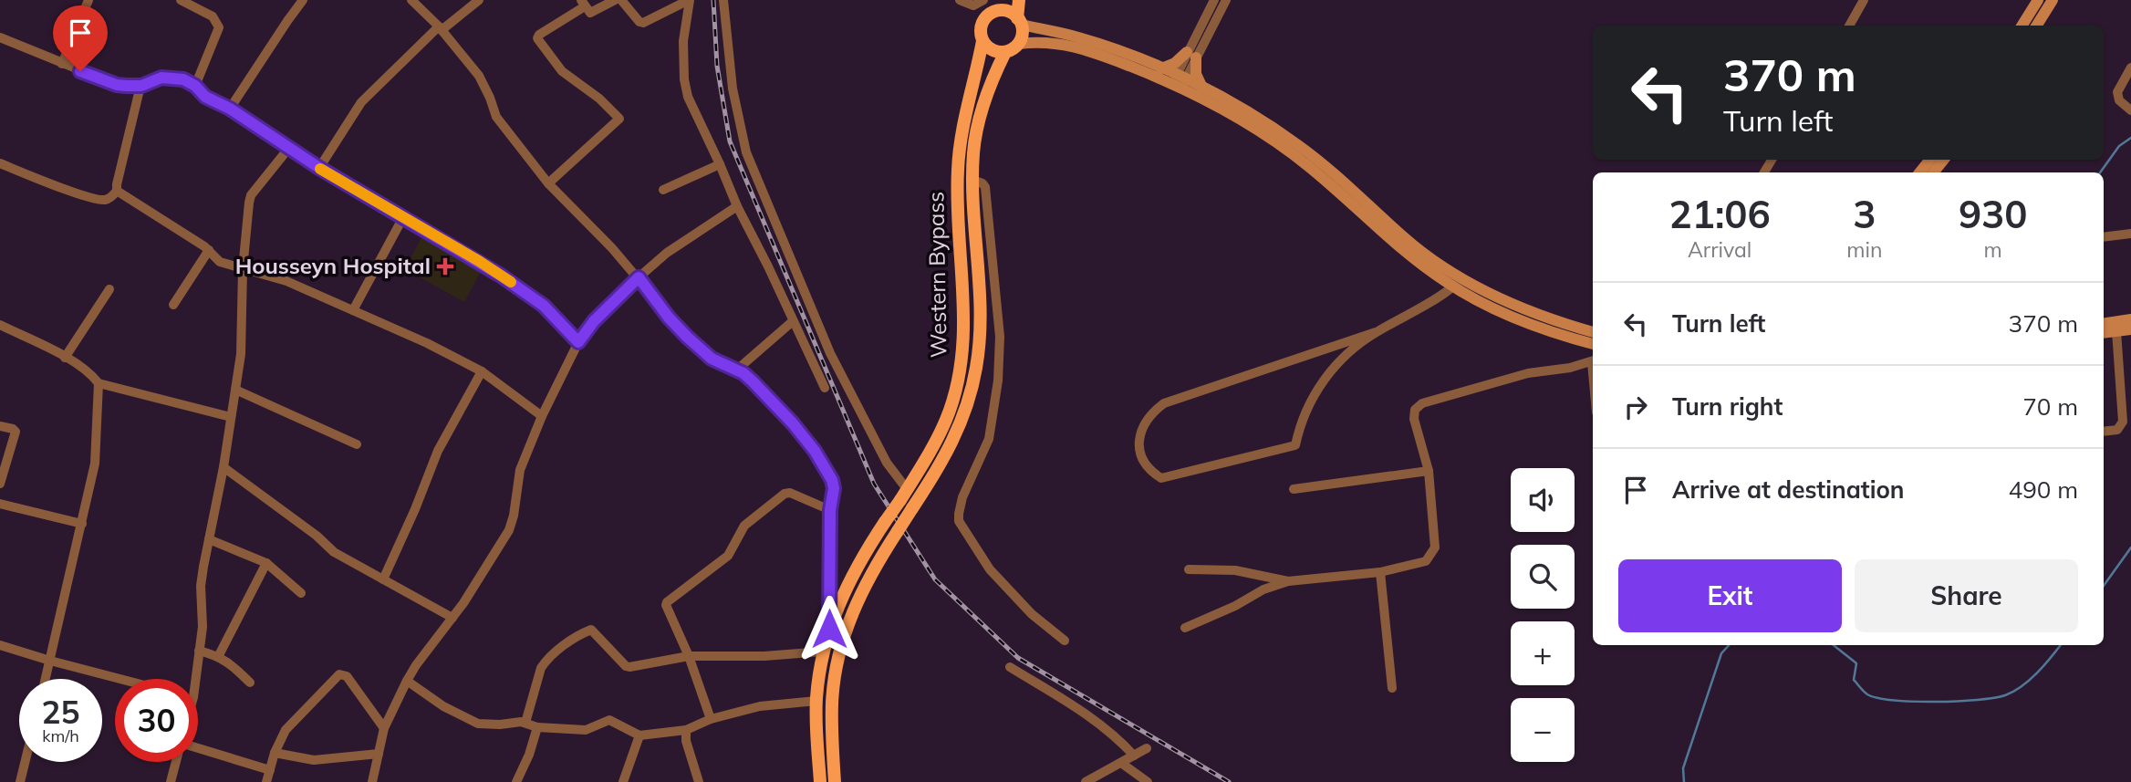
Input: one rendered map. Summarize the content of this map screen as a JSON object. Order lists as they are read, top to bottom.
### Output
{
  "streets": {
    "main road": ["Western Bypass"]
  },
  "places": {
    "health": ["Housseyn Hospital"]
  },
  "page": {
    "turn": ["370 m", "Turn left"],
    "eta": [
      "21:06",
      "Arrival",
      "3",
      "min",
      "930",
      "m"
    ],
    "list": [
      {
        "name": "Turn left",
        "value": "370 m"
      },
      {
        "name": "Turn right",
        "value": "70 m"
      },
      {
        "name": "Arrive at destination",
        "value": "490 m"
      }
    ],
    "map_buttons": ["+", "−"],
    "buttons": ["Exit", "Share"],
    "speed": "25 km/h",
    "limit": "30"
  }
}
